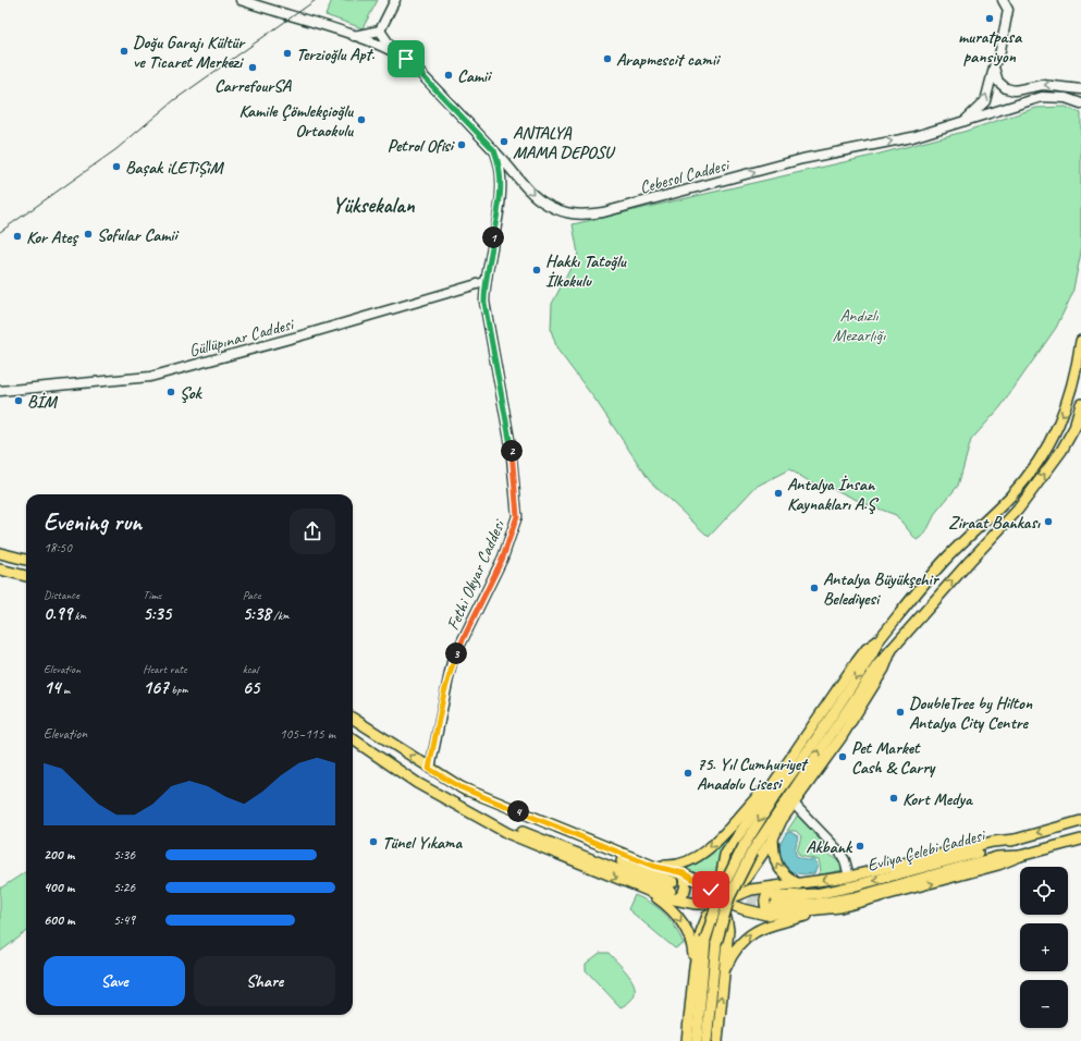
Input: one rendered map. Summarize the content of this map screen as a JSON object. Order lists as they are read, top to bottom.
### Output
{
  "streets": {
    "main road": ["Evliya Çelebi Caddesi"],
    "street": ["Cebesol Caddesi", "Güllüpınar Caddesi", "Fethi Okyar Caddesi"]
  },
  "crossings": [
    ["Cebesol Caddesi", "Fethi Okyar Caddesi"],
    ["Güllüpınar Caddesi", "Fethi Okyar Caddesi"]
  ],
  "one_way": ["Cebesol Caddesi"],
  "districts": ["Yüksekalan"],
  "parks": ["Andızlı Mezarlığı"],
  "places": [
    "muratpasa pansiyon",
    "Doğu Garajı Kültür ve Ticaret Merkezi",
    "Terzioğlu Apt.",
    "Arapmescit camii",
    "CarrefourSA",
    "Camii",
    "Kamile Çömlekçioğlu Ortaokulu",
    "ANTALYA MAMA DEPOSU",
    "Petrol Ofisi",
    "Bașak iLETiȘiM",
    "Sofular Camii",
    "Kor Ateş",
    "Hakkı Tatoğlu İlkokulu",
    "Şok",
    "BİM",
    "Antalya İnsan Kaynakları A.Ş",
    "Ziraat Bankası",
    "Antalya Büyükşehir Belediyesi",
    "DoubleTree by Hilton Antalya City Centre",
    "Pet Market Cash & Carry",
    "75. Yıl Cumhuriyet Anadolu Lisesi",
    "Kort Medya",
    "Tünel Yıkama",
    "Akbank"
  ],
  "page": {
    "pins": [
      "1",
      "2",
      "3",
      "4"
    ],
    "heading": ["Evening run", "18:50"],
    "stats": [
      ["Distance", "0.99 km"],
      ["Time", "5:35"],
      ["Pace", "5:38 /km"],
      ["Elevation", "14 m"],
      ["Heart rate", "167 bpm"],
      ["kcal", "65"]
    ],
    "chart": ["Elevation", "105–115 m"],
    "list": [
      {
        "name": "200 m",
        "note": "5:36"
      },
      {
        "name": "400 m",
        "note": "5:26"
      },
      {
        "name": "600 m",
        "note": "5:49"
      }
    ],
    "map_buttons": ["+", "−"],
    "buttons": ["Save", "Share"]
  }
}
